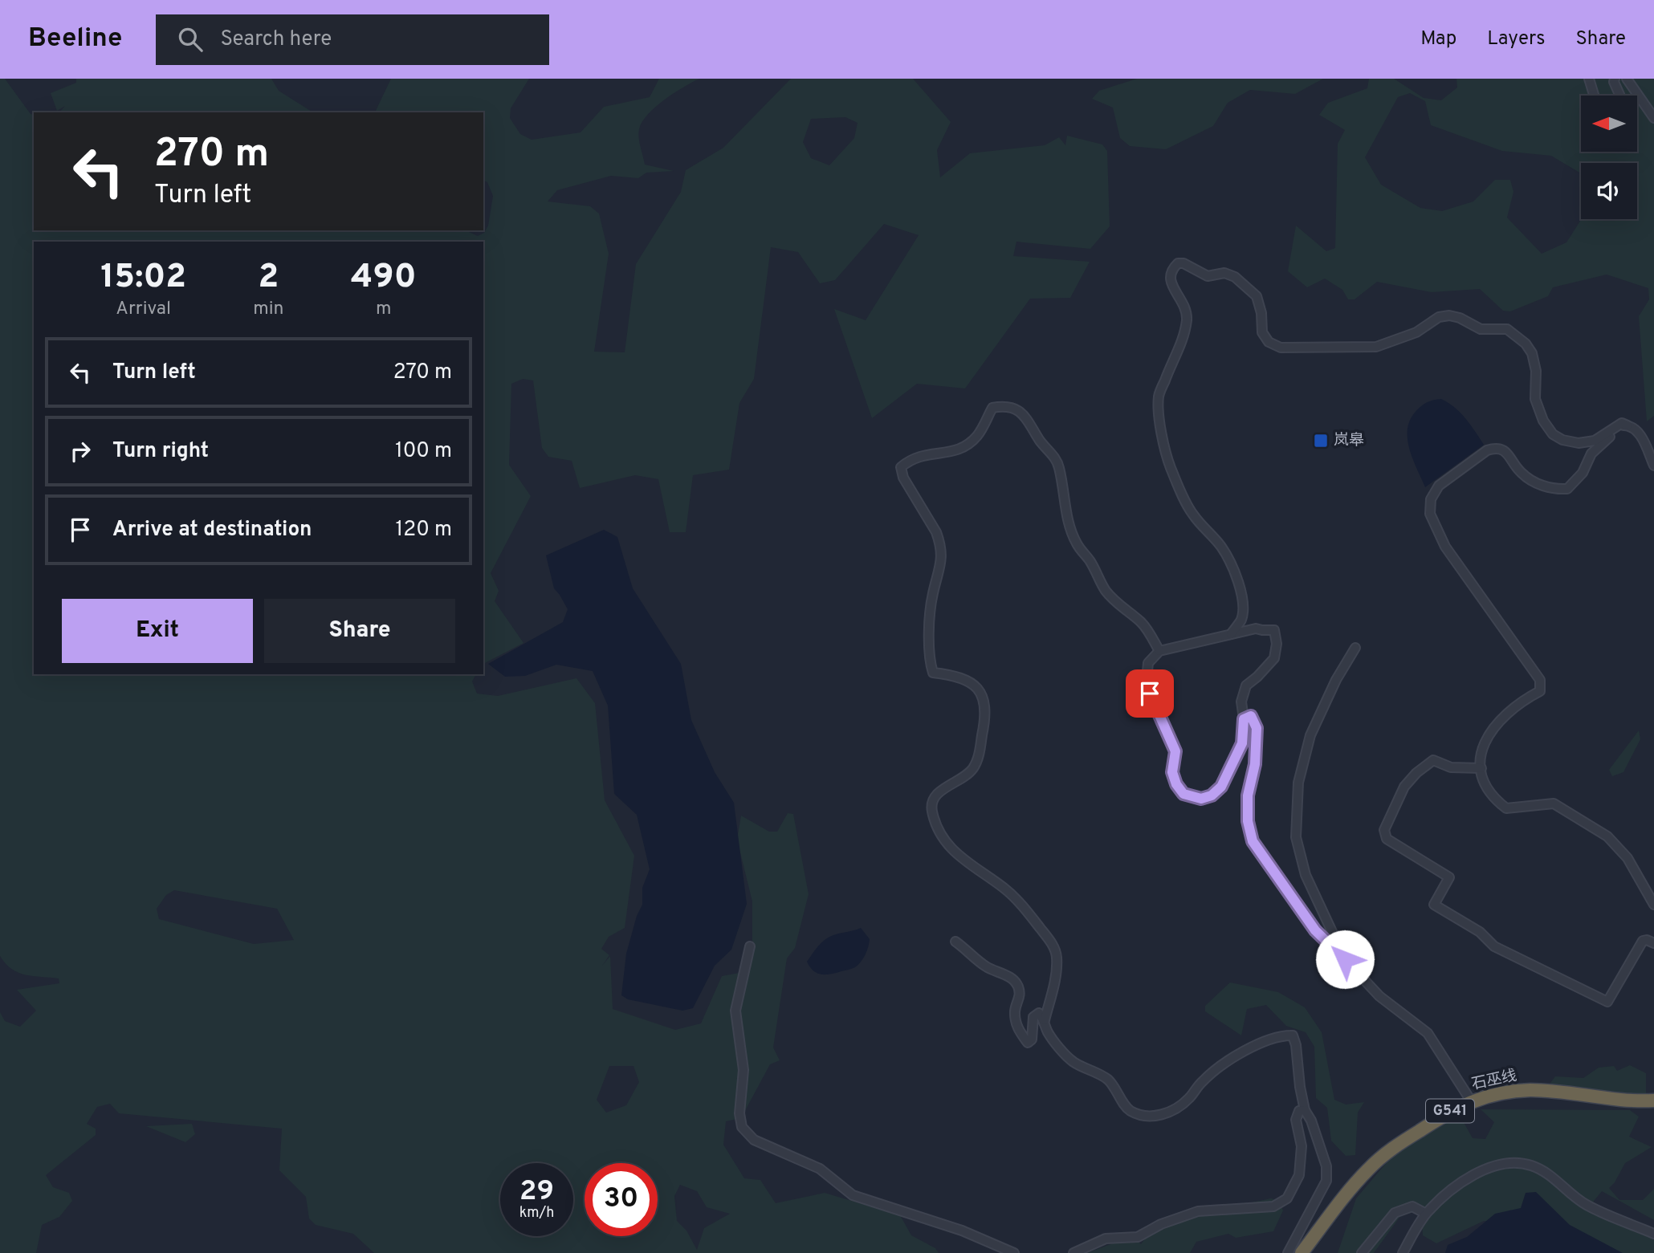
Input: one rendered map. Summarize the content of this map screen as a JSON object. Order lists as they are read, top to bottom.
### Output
{
  "streets": {
    "highway": ["石巫线", "G541"]
  },
  "places": {
    "transit": ["岚皋"]
  },
  "north": "left",
  "page": {
    "header": "Beeline",
    "search": "Search here",
    "nav": ["Map", "Layers", "Share"],
    "turn": ["270 m", "Turn left"],
    "eta": [
      "15:02",
      "Arrival",
      "2",
      "min",
      "490",
      "m"
    ],
    "list": [
      {
        "name": "Turn left",
        "value": "270 m"
      },
      {
        "name": "Turn right",
        "value": "100 m"
      },
      {
        "name": "Arrive at destination",
        "value": "120 m"
      }
    ],
    "buttons": ["Exit", "Share"],
    "speed": "29 km/h",
    "limit": "30"
  }
}
